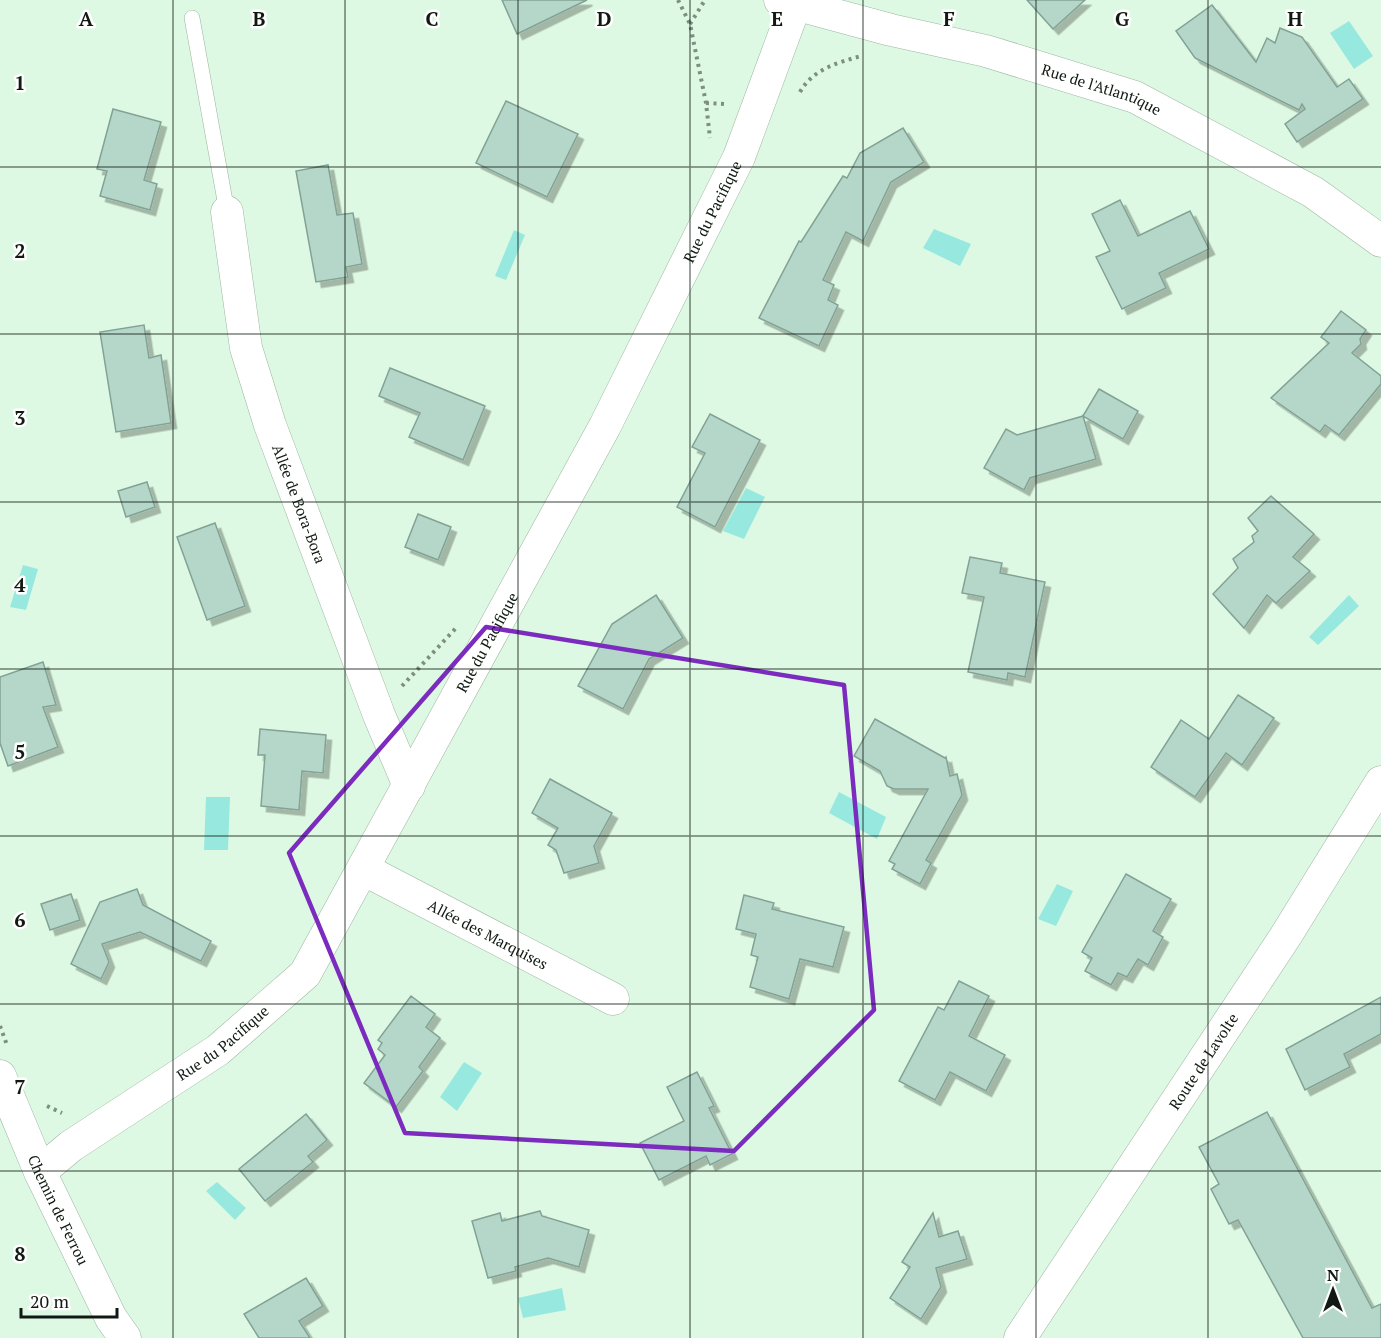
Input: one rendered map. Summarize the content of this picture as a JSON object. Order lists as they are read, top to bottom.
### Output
{
  "streets": {
    "street": [
      "Rue de l'Atlantique",
      "Rue du Pacifique",
      "Allée de Bora-Bora",
      "Allée des Marquises",
      "Route de Lavolte",
      "Chemin de Ferrou"
    ]
  },
  "crossings": [
    ["Rue de l'Atlantique", "Rue du Pacifique"],
    ["Rue du Pacifique", "Allée de Bora-Bora"],
    ["Rue du Pacifique", "Allée des Marquises"],
    ["Rue du Pacifique", "Chemin de Ferrou"]
  ],
  "scale_bar": "20 m",
  "north": "top",
  "grid": {
    "columns": [
      "A",
      "B",
      "C",
      "D",
      "E",
      "F",
      "G",
      "H"
    ],
    "rows": [
      "1",
      "2",
      "3",
      "4",
      "5",
      "6",
      "7",
      "8"
    ]
  }
}
